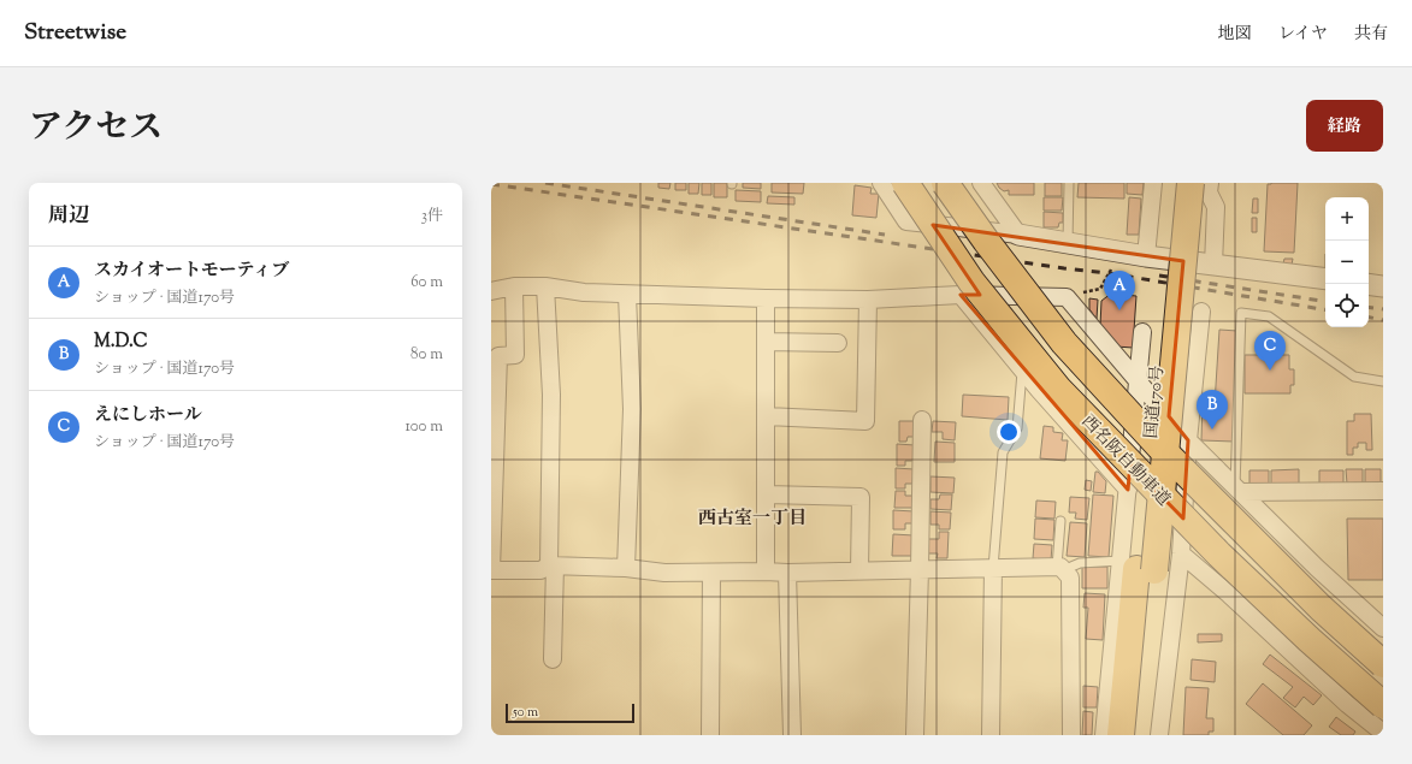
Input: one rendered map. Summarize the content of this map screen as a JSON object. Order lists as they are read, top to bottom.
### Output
{
  "streets": {
    "highway": ["国道170号", "西名阪自動車道"]
  },
  "districts": ["西古室一丁目"],
  "scale_bar": "50 m",
  "page": {
    "header": "Streetwise",
    "nav": ["地図", "レイヤ", "共有"],
    "title": "アクセス",
    "buttons": "経路",
    "heading": ["周辺", "3件"],
    "map_buttons": ["+", "−"],
    "list": [
      {
        "mark": "A",
        "name": "スカイオートモーティブ",
        "note": "ショップ · 国道170号",
        "value": "60 m"
      },
      {
        "mark": "B",
        "name": "M.D.C",
        "note": "ショップ · 国道170号",
        "value": "80 m"
      },
      {
        "mark": "C",
        "name": "えにしホール",
        "note": "ショップ · 国道170号",
        "value": "100 m"
      }
    ],
    "pins": ["A", "C", "B"],
    "scale": "50 m"
  }
}
